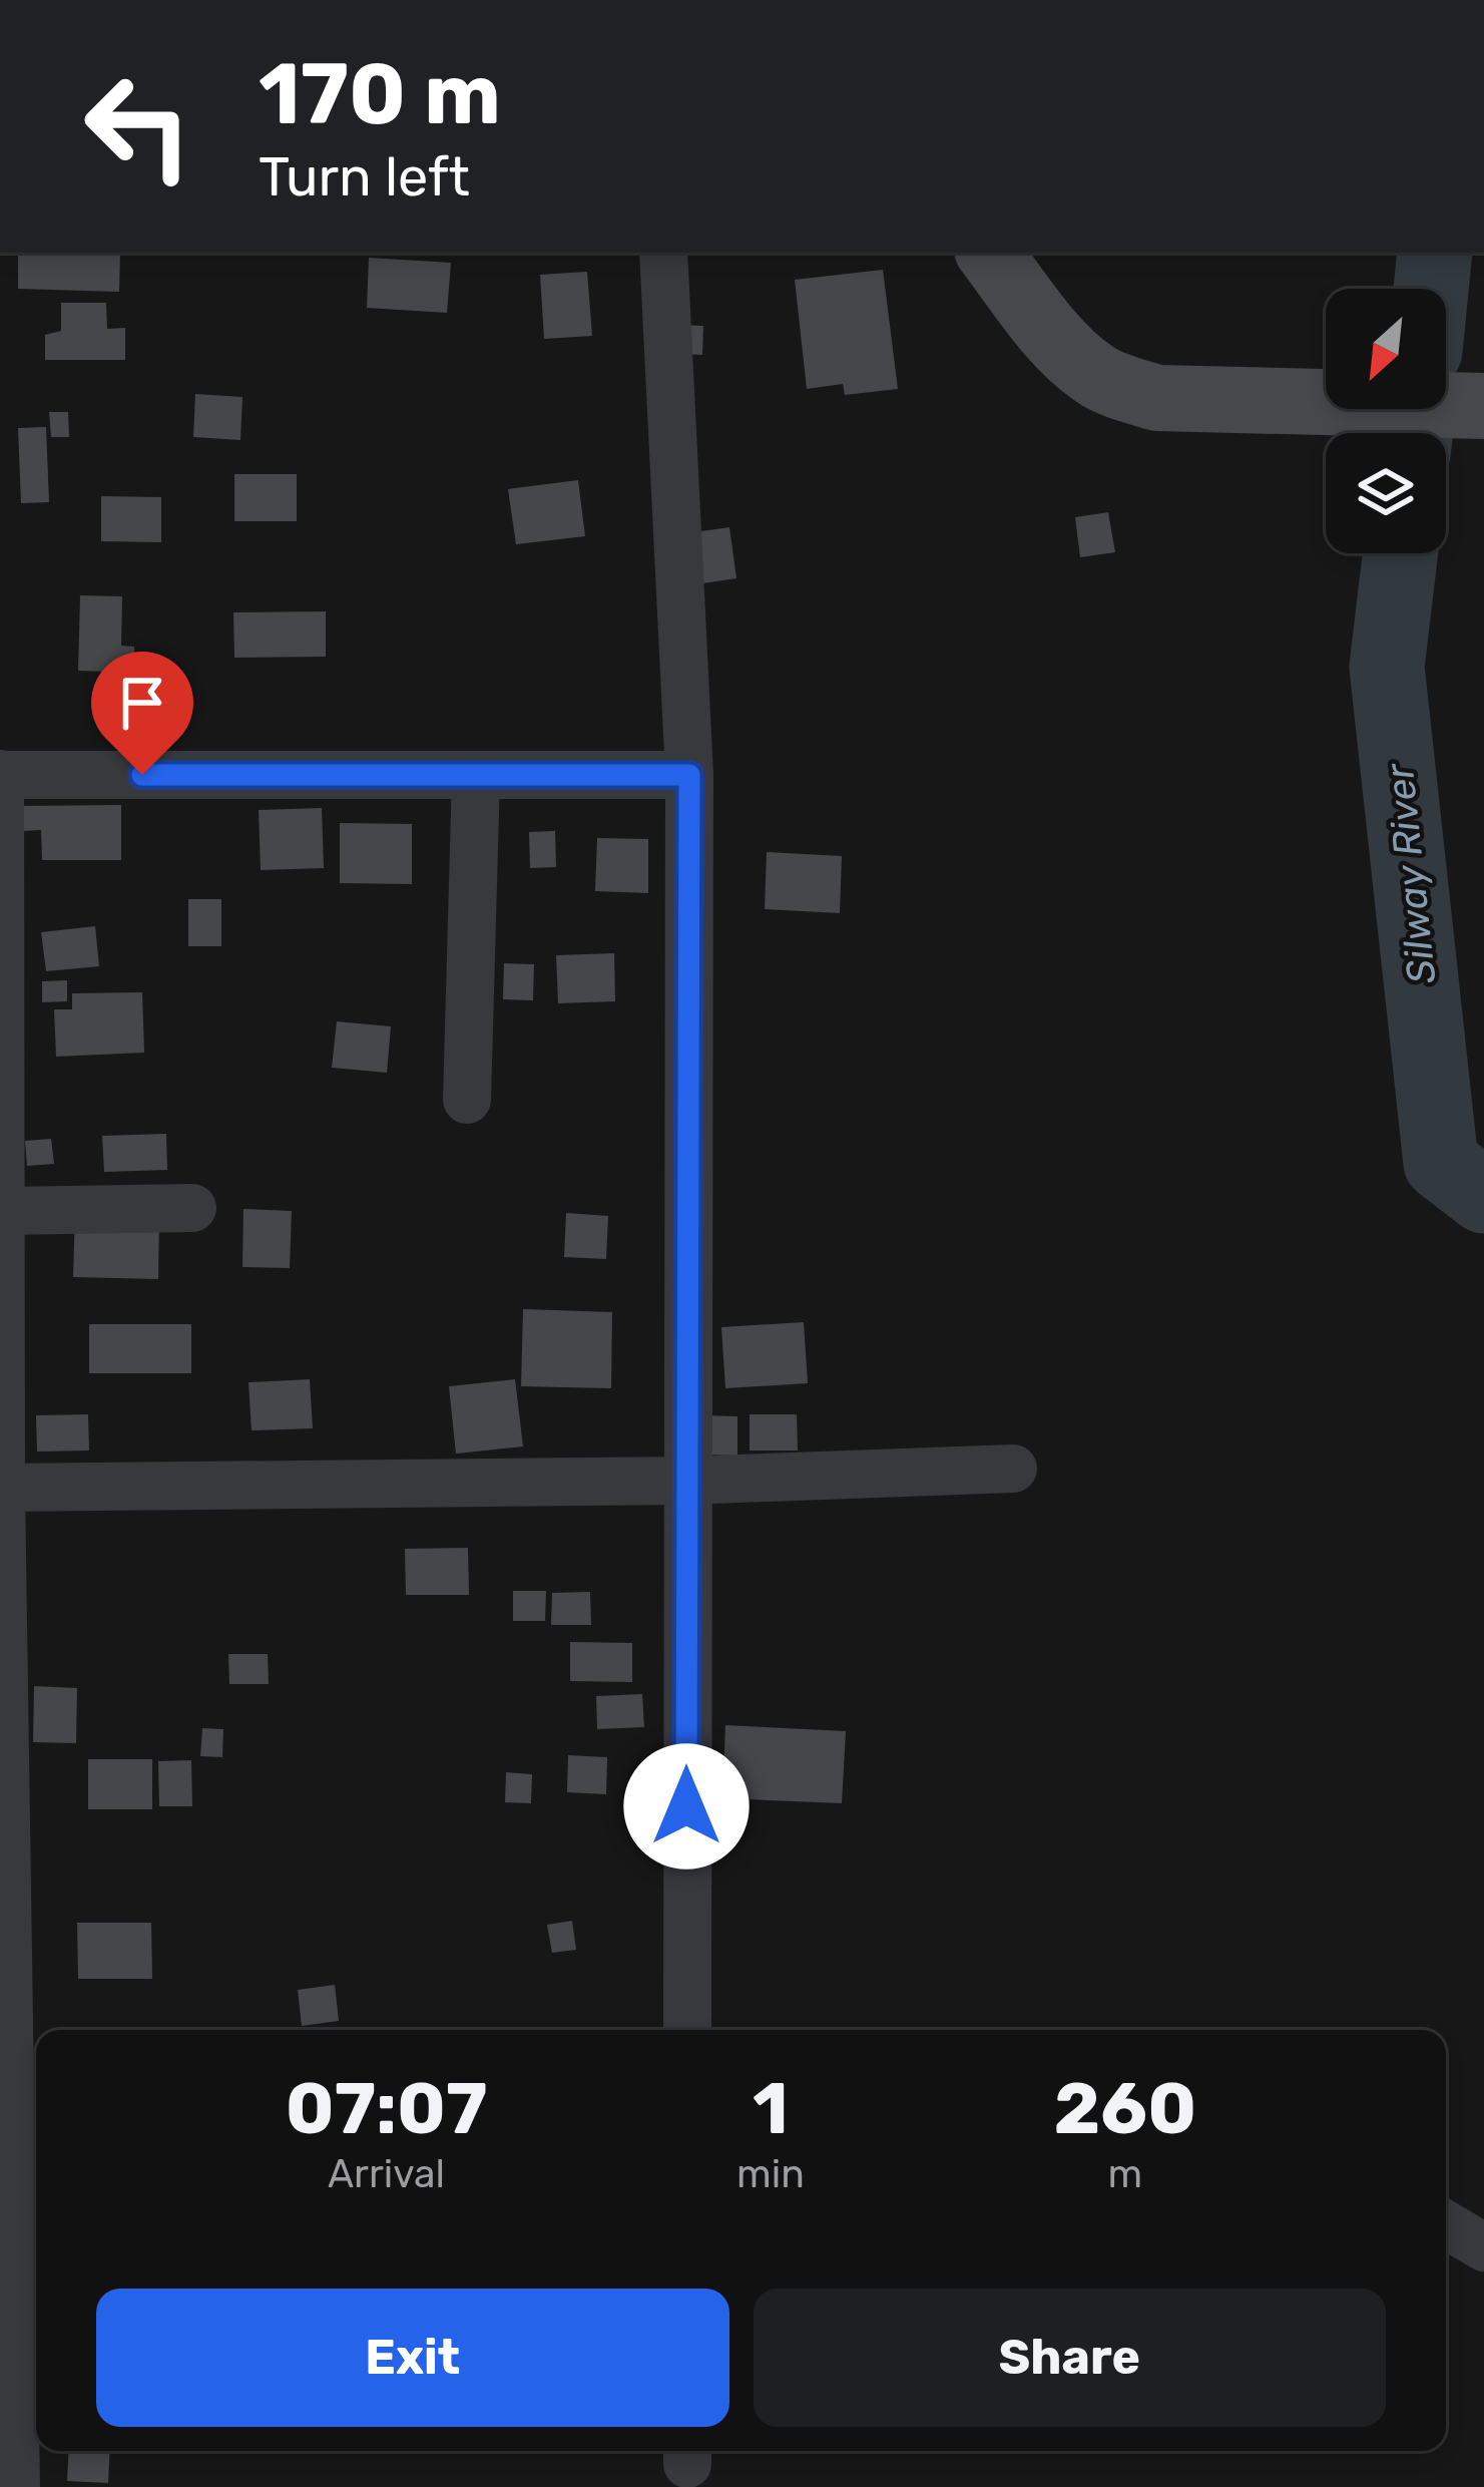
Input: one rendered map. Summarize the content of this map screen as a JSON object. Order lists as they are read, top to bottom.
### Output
{
  "water": ["Silway River"],
  "north": "bottom left",
  "page": {
    "turn": ["170 m", "Turn left"],
    "eta": [
      "07:07",
      "Arrival",
      "1",
      "min",
      "260",
      "m"
    ],
    "buttons": ["Exit", "Share"]
  }
}
